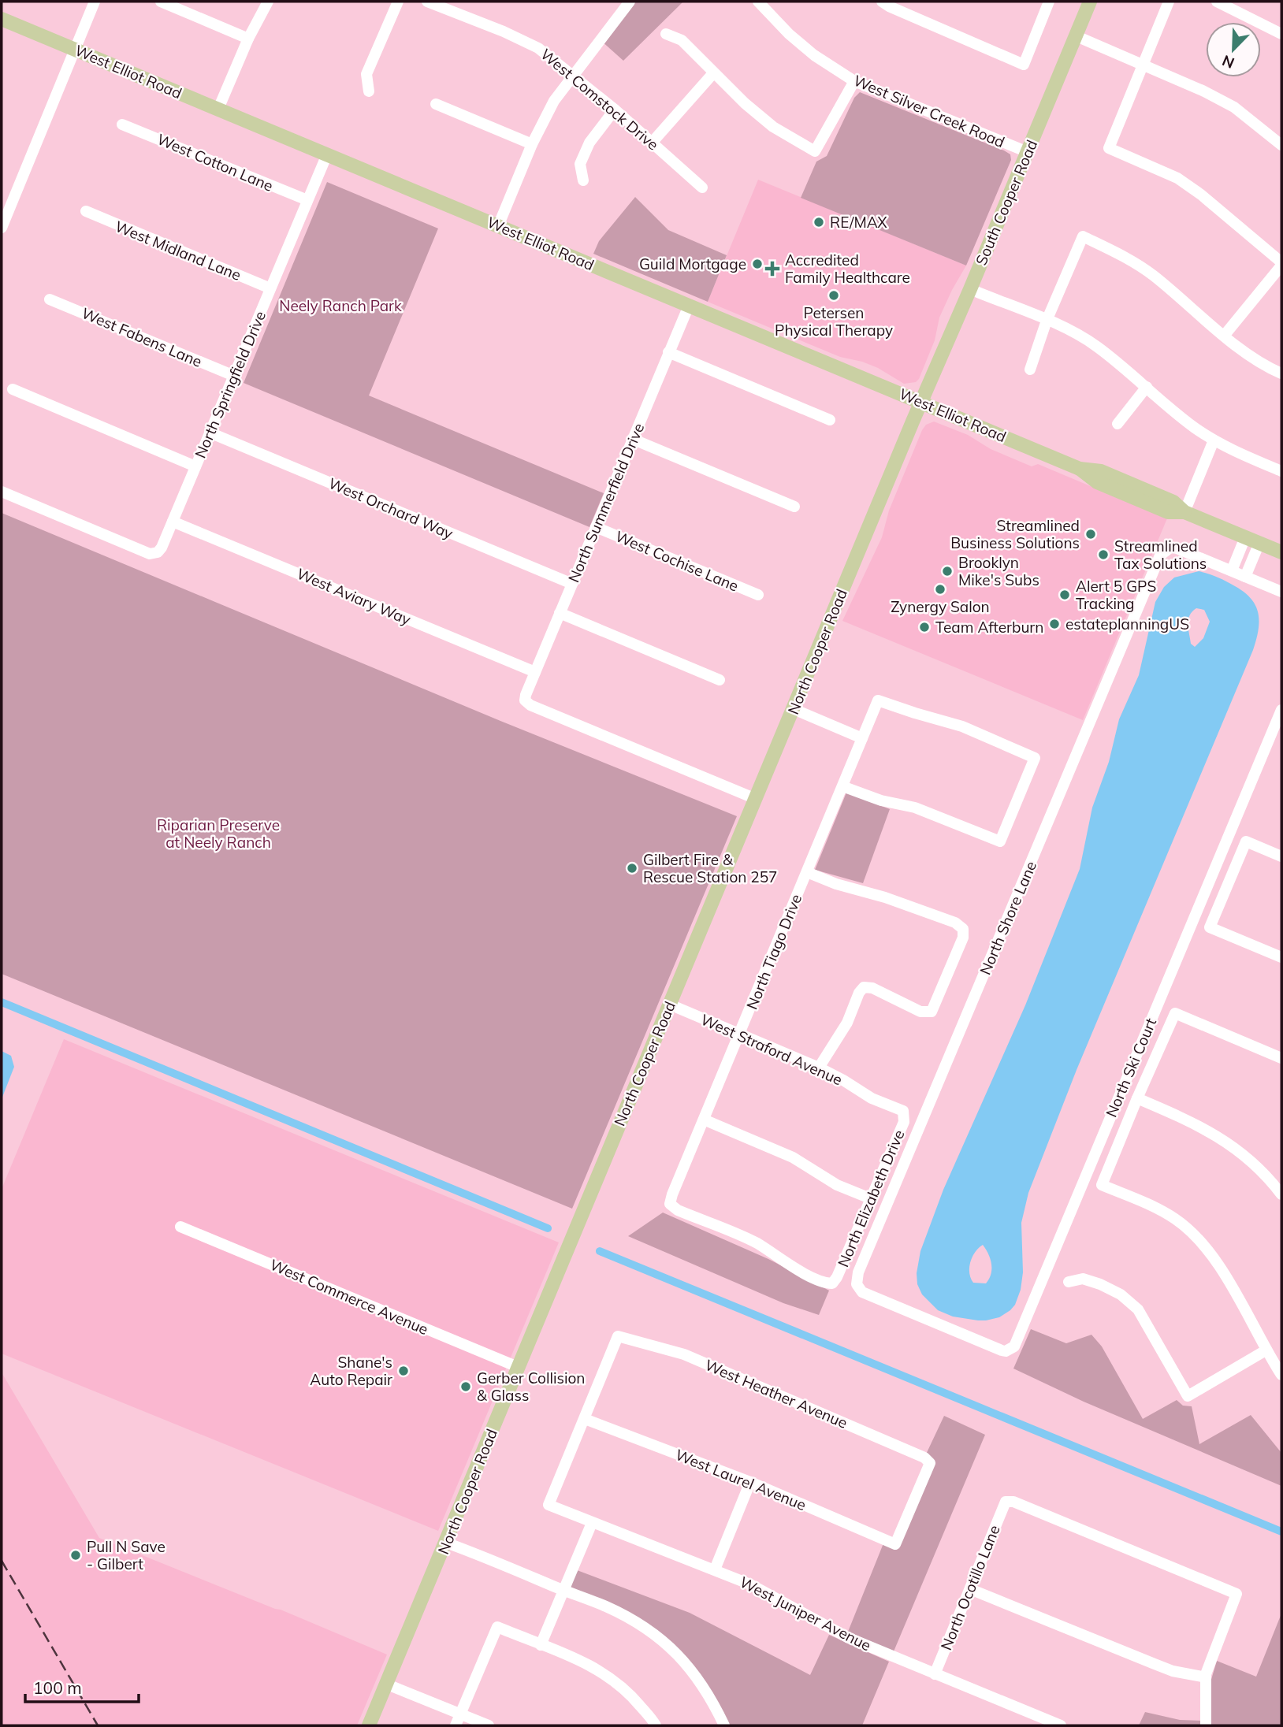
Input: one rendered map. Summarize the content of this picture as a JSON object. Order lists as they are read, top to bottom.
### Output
{
  "streets": {
    "main road": ["West Elliot Road", "South Cooper Road", "North Cooper Road"],
    "street": [
      "West Comstock Drive",
      "West Silver Creek Road",
      "West Cotton Lane",
      "West Midland Lane",
      "West Fabens Lane",
      "North Springfield Drive",
      "North Summerfield Drive",
      "West Orchard Way",
      "West Cochise Lane",
      "West Aviary Way",
      "North Shore Lane",
      "North Tiago Drive",
      "West Straford Avenue",
      "North Ski Court",
      "North Elizabeth Drive",
      "West Commerce Avenue",
      "West Heather Avenue",
      "West Laurel Avenue",
      "North Ocotillo Lane",
      "West Juniper Avenue"
    ]
  },
  "crossings": [
    ["West Elliot Road", "South Cooper Road"],
    ["West Elliot Road", "North Springfield Drive"],
    ["West Elliot Road", "North Summerfield Drive"],
    ["West Elliot Road", "North Cooper Road"],
    ["West Silver Creek Road", "South Cooper Road"],
    ["West Cotton Lane", "North Springfield Drive"],
    ["South Cooper Road", "North Cooper Road"],
    ["West Midland Lane", "North Springfield Drive"],
    ["West Fabens Lane", "North Springfield Drive"],
    ["North Springfield Drive", "West Orchard Way"],
    ["North Springfield Drive", "West Aviary Way"],
    ["North Summerfield Drive", "West Orchard Way"],
    ["North Summerfield Drive", "West Cochise Lane"],
    ["North Summerfield Drive", "West Aviary Way"],
    ["North Summerfield Drive", "North Cooper Road"],
    ["North Cooper Road", "West Straford Avenue"],
    ["North Cooper Road", "West Commerce Avenue"],
    ["North Shore Lane", "North Ski Court"],
    ["North Tiago Drive", "West Straford Avenue"],
    ["North Tiago Drive", "North Elizabeth Drive"],
    ["West Straford Avenue", "North Elizabeth Drive"],
    ["West Heather Avenue", "West Laurel Avenue"],
    ["West Heather Avenue", "West Juniper Avenue"],
    ["West Laurel Avenue", "West Juniper Avenue"],
    ["North Ocotillo Lane", "West Juniper Avenue"]
  ],
  "parks": ["Neely Ranch Park", "Riparian Preserve at Neely Ranch"],
  "places": {
    "other": [
      "RE/MAX",
      "Guild Mortgage",
      "Petersen Physical Therapy",
      "Streamlined Business Solutions",
      "Streamlined Tax Solutions",
      "Brooklyn Mike's Subs",
      "Zynergy Salon",
      "Alert 5 GPS Tracking",
      "estateplanningUS",
      "Team Afterburn",
      "Gilbert Fire & Rescue Station 257",
      "Shane's Auto Repair",
      "Gerber Collision & Glass",
      "Pull N Save - Gilbert"
    ],
    "health": ["Accredited Family Healthcare"]
  },
  "scale_bar": "100 m",
  "north": "bottom left"
}
